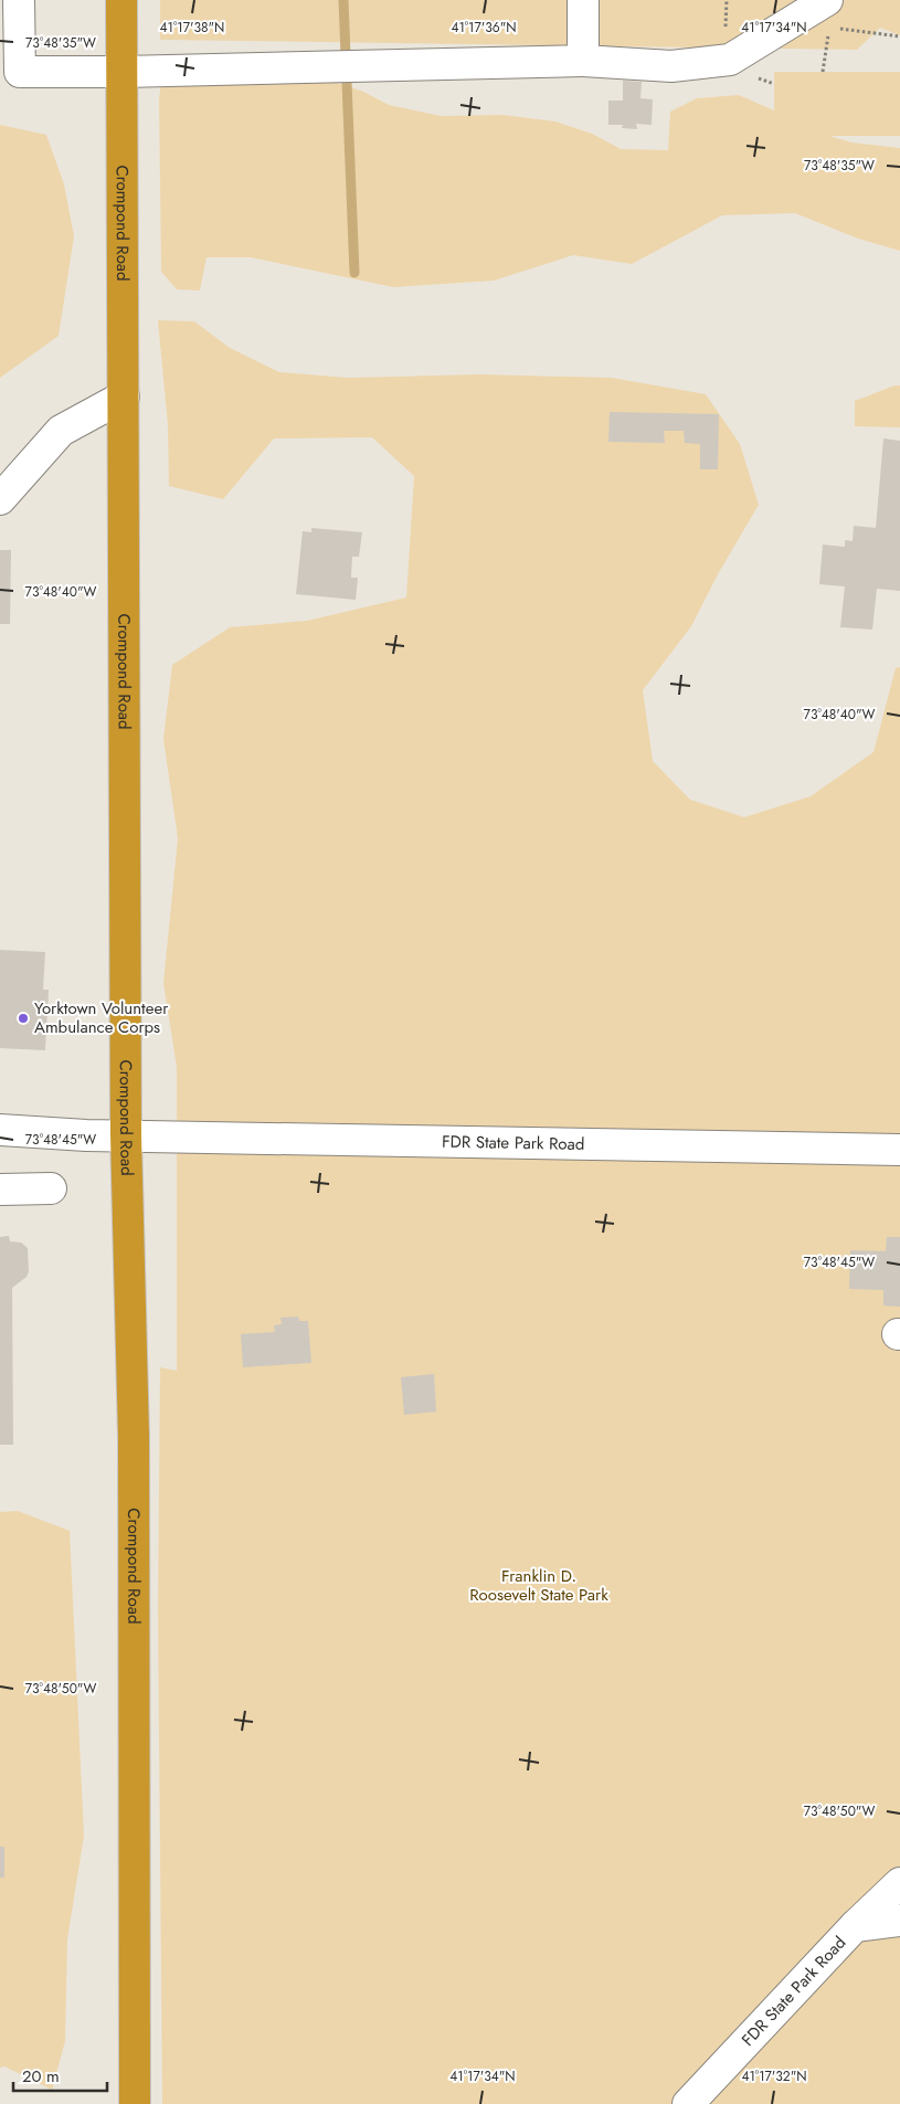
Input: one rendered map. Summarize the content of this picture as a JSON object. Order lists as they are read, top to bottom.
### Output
{
  "streets": {
    "highway": ["Crompond Road"],
    "street": ["FDR State Park Road"]
  },
  "crossings": [
    ["Crompond Road", "FDR State Park Road"]
  ],
  "parks": ["Franklin D. Roosevelt State Park"],
  "places": ["Yorktown Volunteer Ambulance Corps"],
  "scale_bar": "20 m",
  "coordinates": [
    "41°17'38\"N",
    "41°17'36\"N",
    "41°17'34\"N",
    "73°48'35\"W",
    "73°48'40\"W",
    "73°48'45\"W",
    "73°48'50\"W",
    "41°17'32\"N"
  ]
}
